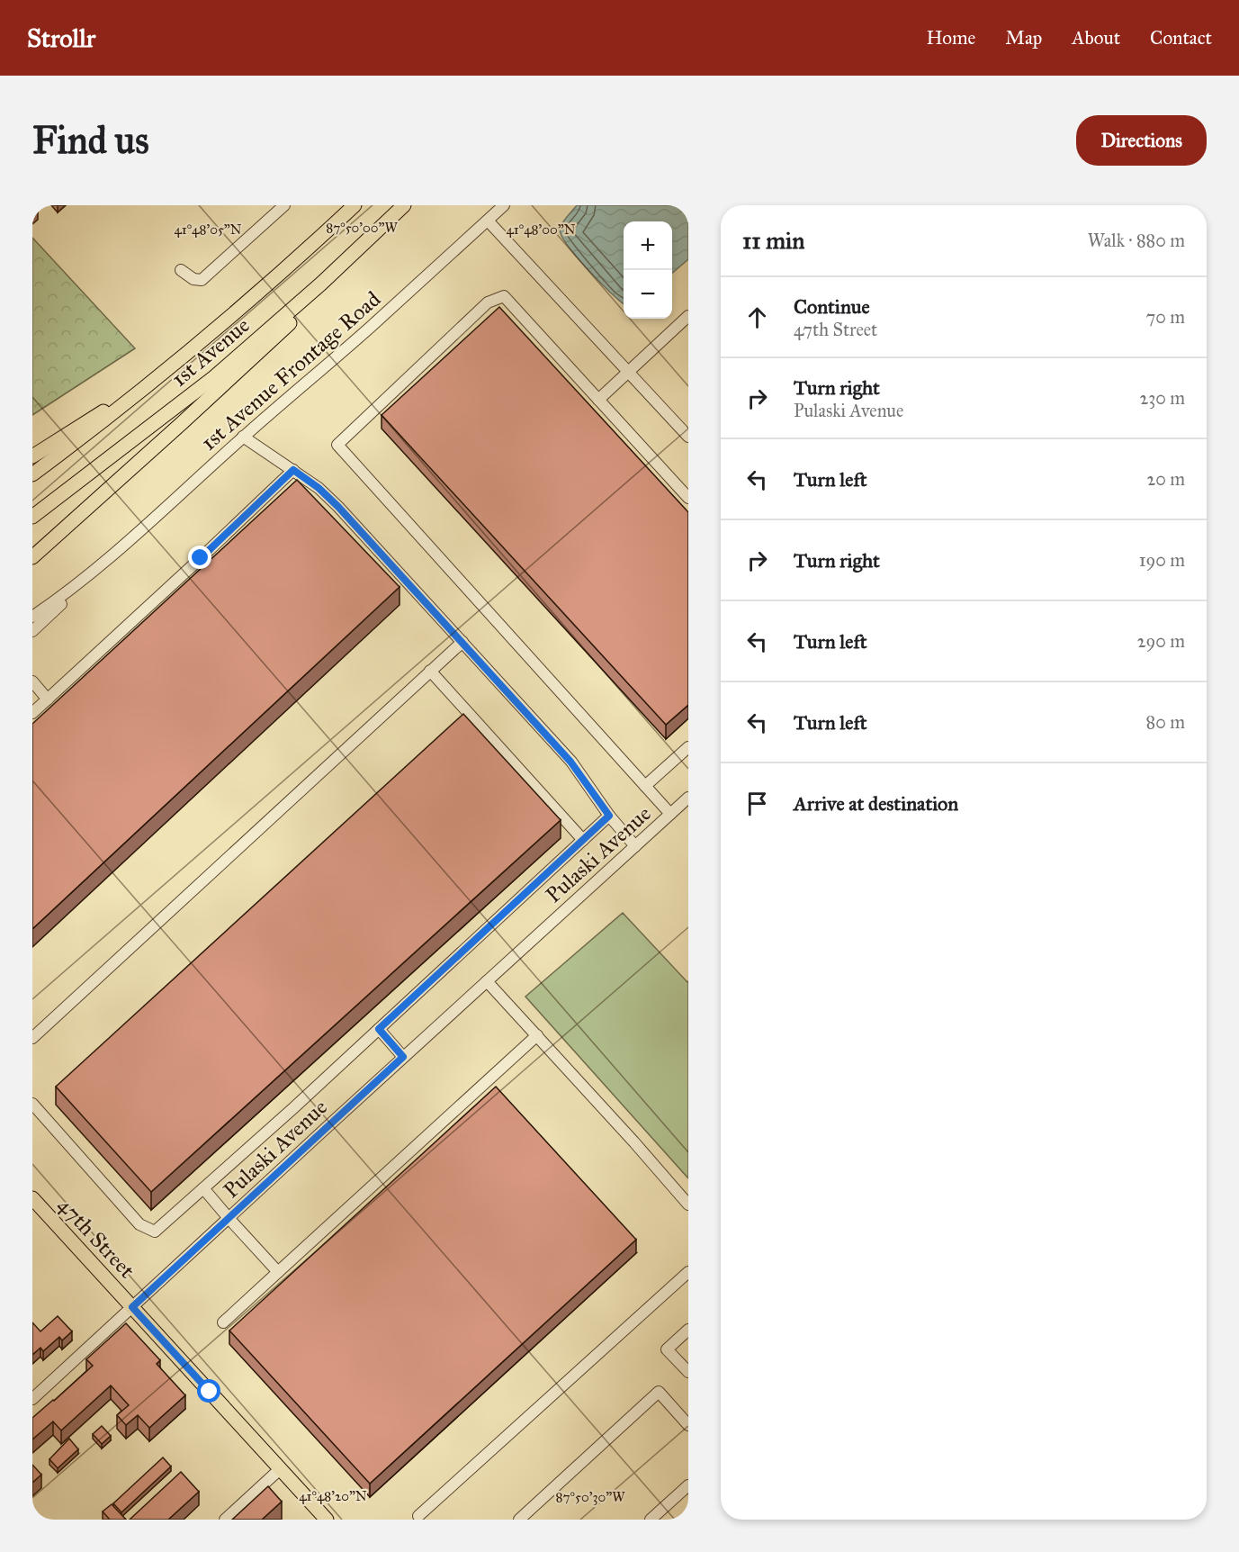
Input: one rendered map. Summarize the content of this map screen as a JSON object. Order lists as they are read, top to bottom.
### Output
{
  "streets": {
    "main road": ["1st Avenue", "47th Street"],
    "street": ["1st Avenue Frontage Road", "Pulaski Avenue"]
  },
  "crossings": [
    ["Pulaski Avenue", "47th Street"]
  ],
  "page": {
    "header": "Strollr",
    "nav": [
      "Home",
      "Map",
      "About",
      "Contact"
    ],
    "buttons": "Directions",
    "title": "Find us",
    "heading": ["11 min", "Walk · 880 m"],
    "map_buttons": ["+", "−"],
    "list": [
      ["Continue", "47th Street", "70 m"],
      ["Turn right", "Pulaski Avenue", "230 m"],
      ["Turn left", "20 m"],
      ["Turn right", "190 m"],
      ["Turn left", "290 m"],
      ["Turn left", "80 m"],
      "Arrive at destination"
    ]
  },
  "coordinates": [
    "87°50'00\"W",
    "41°48'05\"N",
    "41°48'00\"N",
    "41°48'20\"N",
    "87°50'30\"W"
  ]
}
